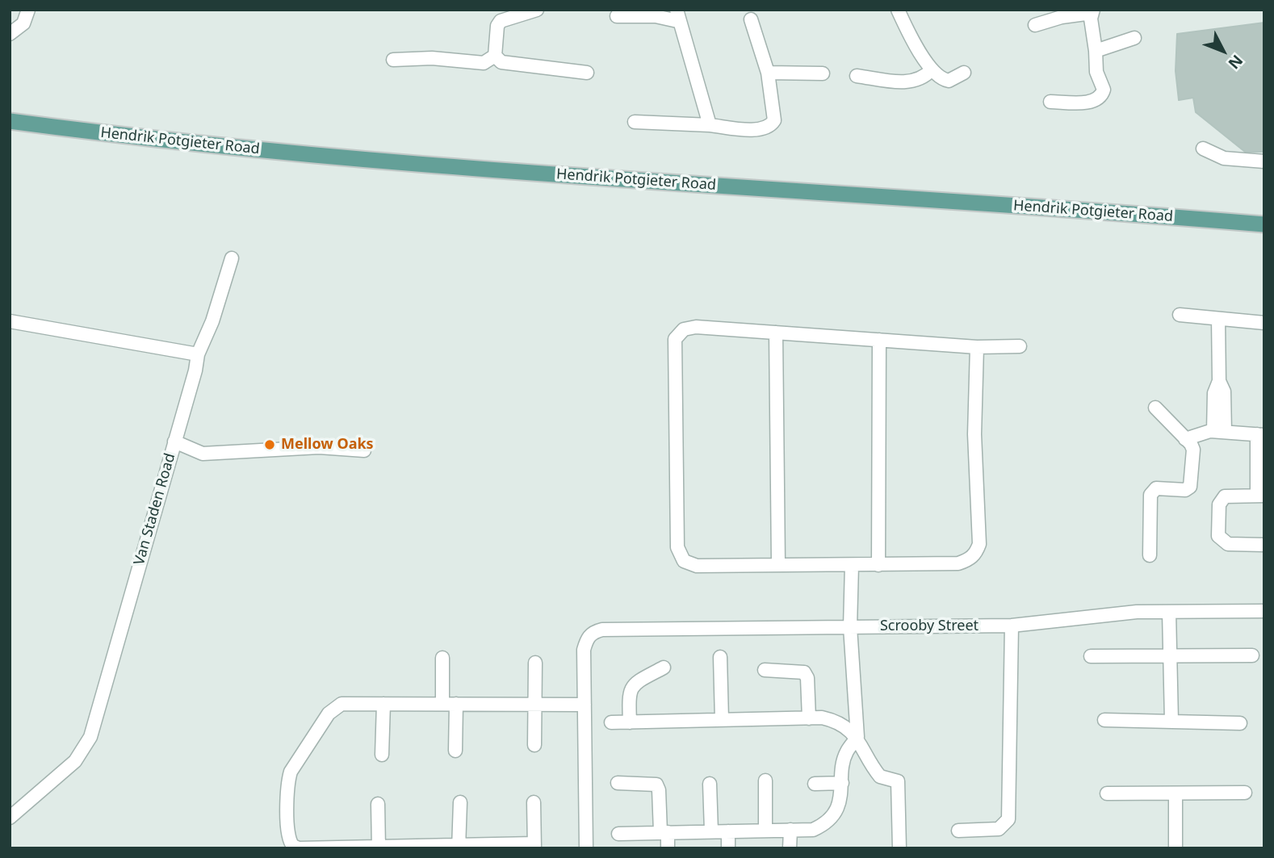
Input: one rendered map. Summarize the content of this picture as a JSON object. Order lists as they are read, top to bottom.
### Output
{
  "streets": {
    "main road": ["Hendrik Potgieter Road"],
    "street": ["Van Staden Road", "Scrooby Street"]
  },
  "places": ["Mellow Oaks"],
  "north": "bottom right"
}
